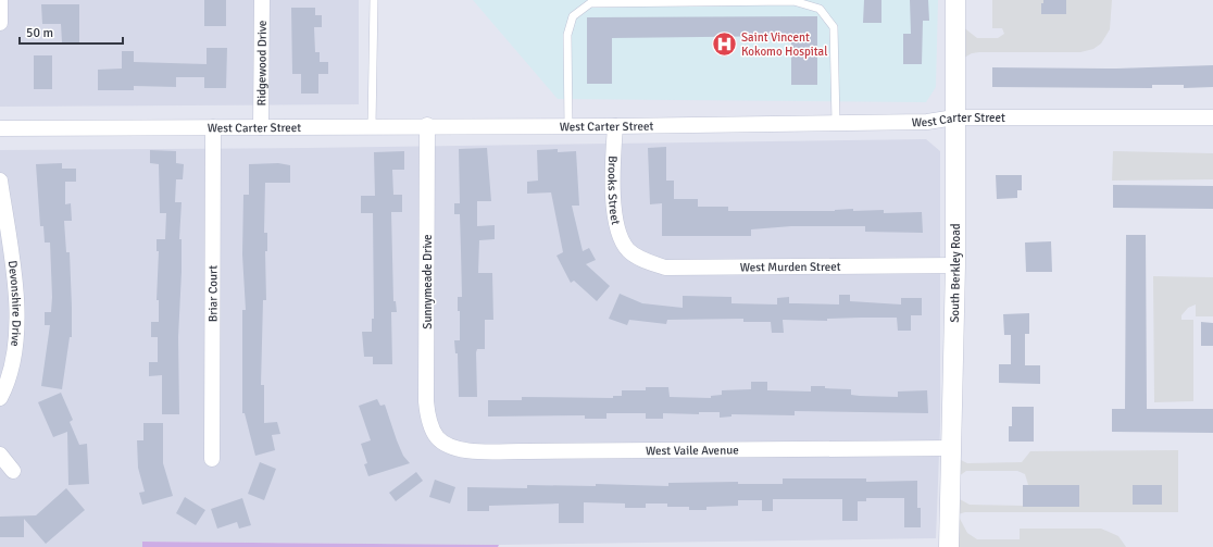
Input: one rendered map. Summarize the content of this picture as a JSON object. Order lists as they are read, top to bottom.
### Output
{
  "streets": {
    "street": [
      "Ridgewood Drive",
      "West Carter Street",
      "Brooks Street",
      "West Murden Street",
      "South Berkley Road",
      "Sunnymeade Drive",
      "Briar Court",
      "Devonshire Drive",
      "West Vaile Avenue"
    ]
  },
  "crossings": [
    ["Ridgewood Drive", "West Carter Street"],
    ["West Carter Street", "Brooks Street"],
    ["West Carter Street", "South Berkley Road"],
    ["West Carter Street", "Sunnymeade Drive"],
    ["West Carter Street", "Briar Court"],
    ["Brooks Street", "West Murden Street"],
    ["West Murden Street", "South Berkley Road"],
    ["South Berkley Road", "West Vaile Avenue"],
    ["Sunnymeade Drive", "West Vaile Avenue"]
  ],
  "places": {
    "hospital": ["Saint Vincent Kokomo Hospital"]
  },
  "scale_bar": "50 m"
}
